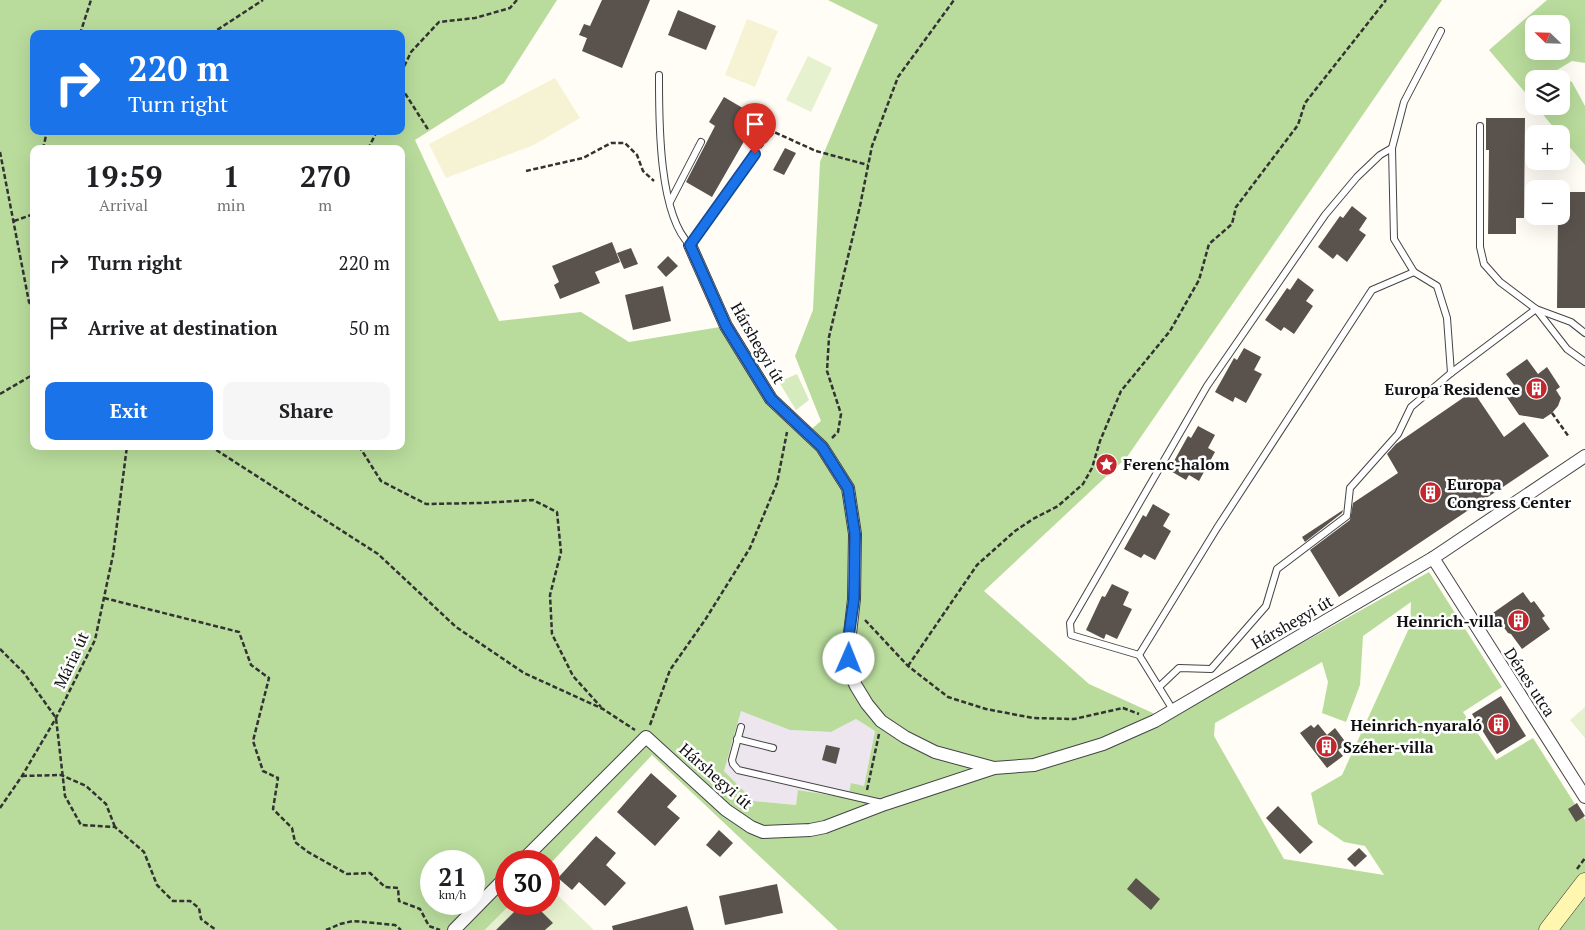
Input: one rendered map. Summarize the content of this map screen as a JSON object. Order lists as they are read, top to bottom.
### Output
{
  "streets": {
    "street": ["Hárshegyi út", "Dénes utca"],
    "path": ["Mária út"]
  },
  "crossings": [
    ["Hárshegyi út", "Dénes utca"]
  ],
  "places": {
    "building": [
      "Europa Residence",
      "Europa Congress Center",
      "Heinrich-villa",
      "Heinrich-nyaraló",
      "Széher-villa"
    ],
    "place": ["Ferenc-halom"]
  },
  "north": "top left",
  "page": {
    "map_buttons": ["+", "−"],
    "turn": ["220 m", "Turn right"],
    "eta": [
      "19:59",
      "Arrival",
      "1",
      "min",
      "270",
      "m"
    ],
    "list": [
      {
        "name": "Turn right",
        "value": "220 m"
      },
      {
        "name": "Arrive at destination",
        "value": "50 m"
      }
    ],
    "buttons": ["Exit", "Share"],
    "speed": "21 km/h",
    "limit": "30"
  }
}
